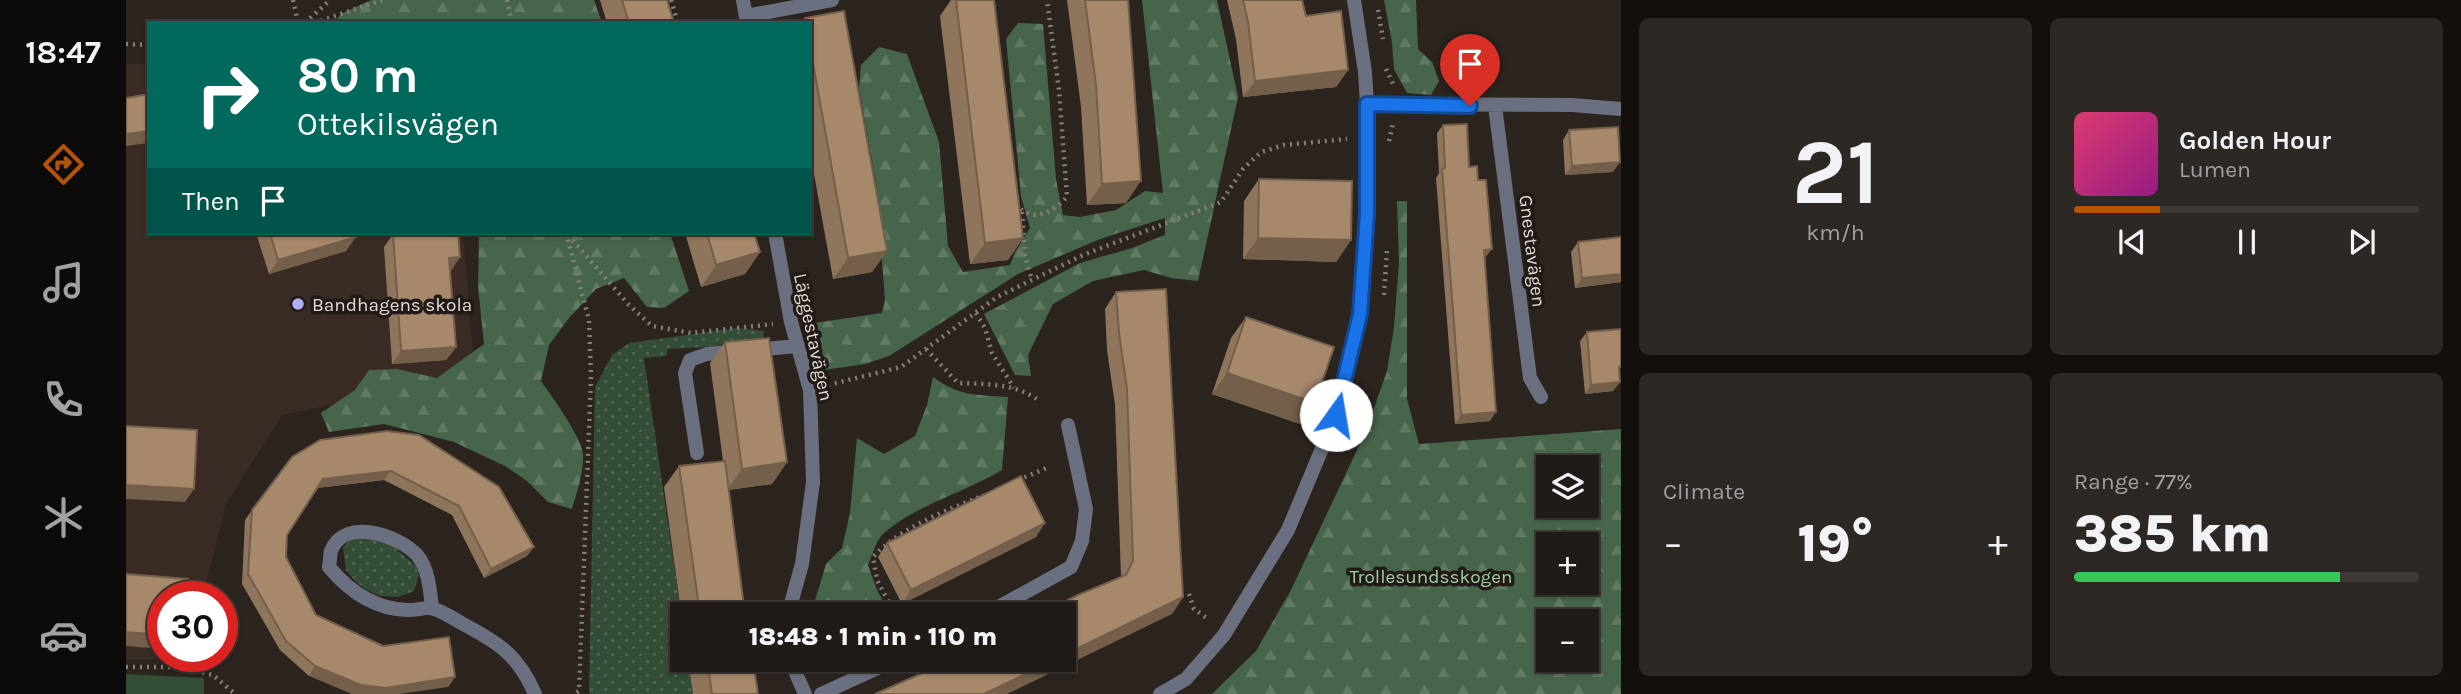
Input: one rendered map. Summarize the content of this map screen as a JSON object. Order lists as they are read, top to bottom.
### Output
{
  "streets": {
    "street": ["Gnestavägen", "Läggestavägen"]
  },
  "parks": ["Trollesundsskogen"],
  "places": ["Bandhagens skola"],
  "page": {
    "tabs": "18:47",
    "tile": [
      ["21", "km/h"],
      "Climate",
      ["Range · 77%", "385 km"]
    ],
    "turn": ["80 m", "Ottekilsvägen"],
    "song": ["Golden Hour", "Lumen"],
    "then": "Then",
    "map_buttons": ["+", "−"],
    "heat": ["−", "19°", "+"],
    "limit": "30",
    "trip": "18:48 · 1 min · 110 m"
  }
}
